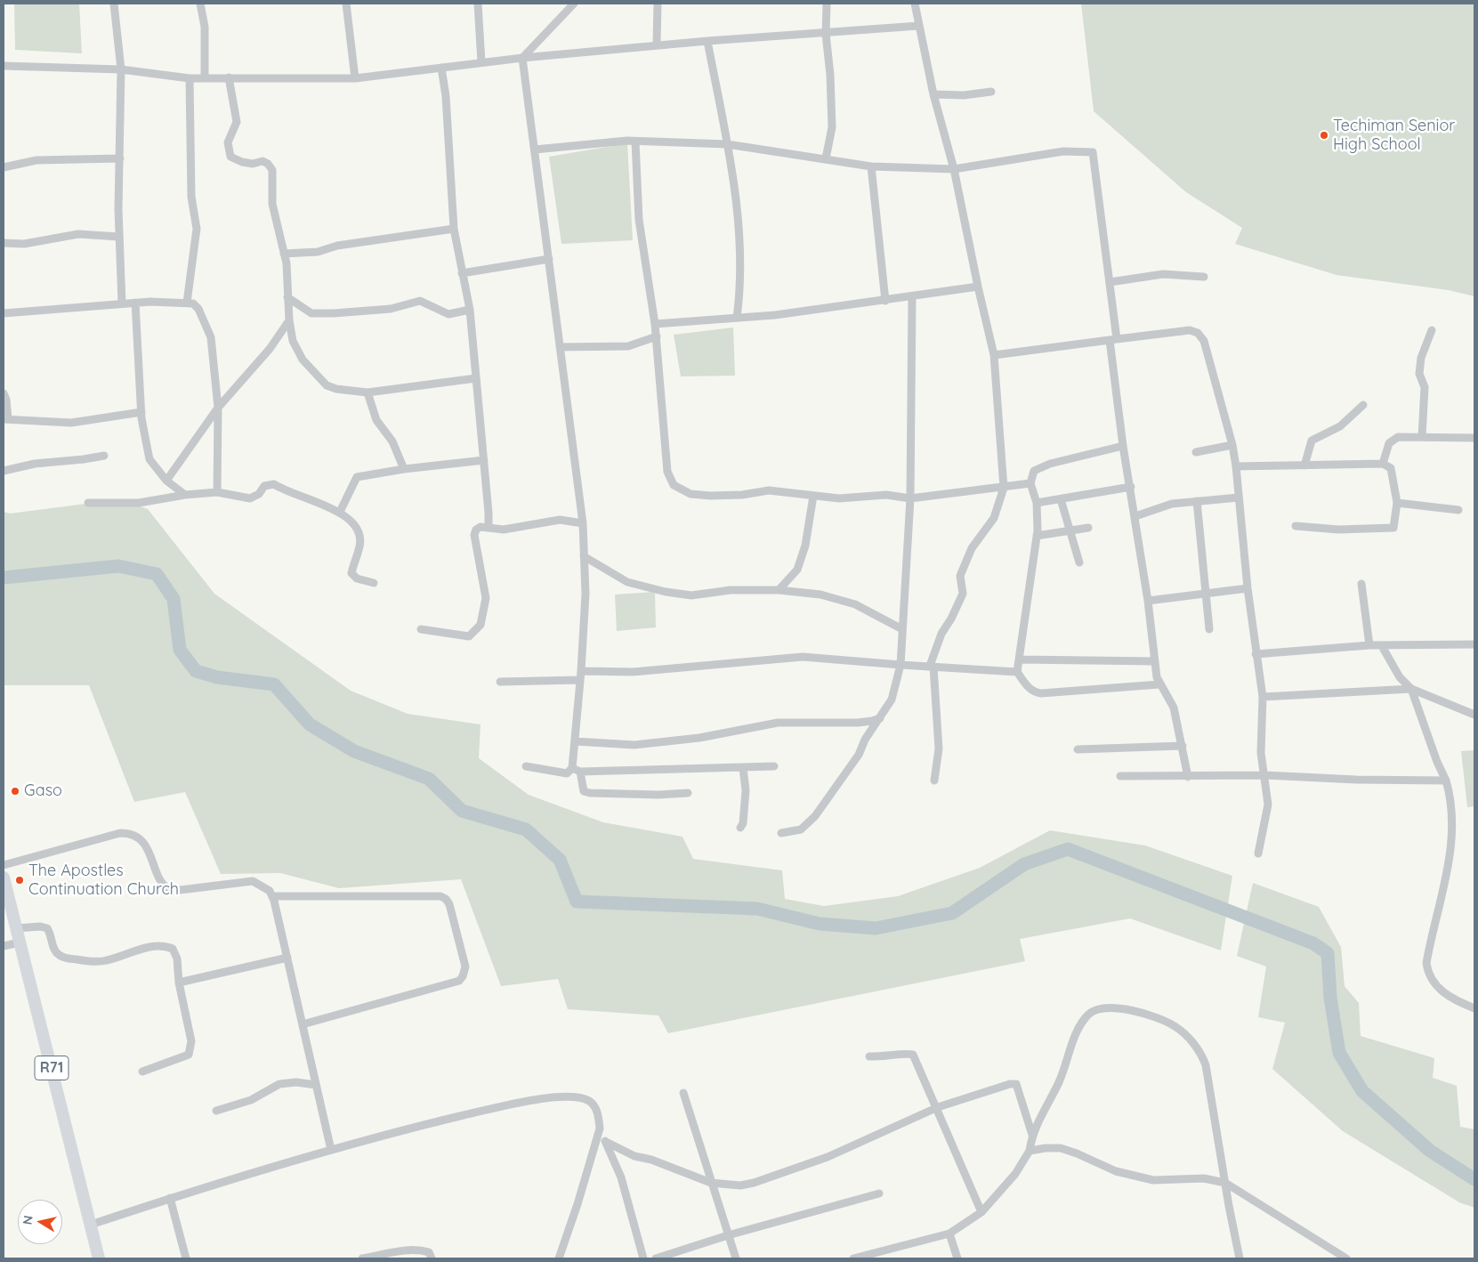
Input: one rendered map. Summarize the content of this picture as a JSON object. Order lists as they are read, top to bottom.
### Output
{
  "streets": {
    "main road": ["R71"]
  },
  "places": ["Techiman Senior High School", "Gaso", "The Apostles Continuation Church"],
  "north": "left"
}
